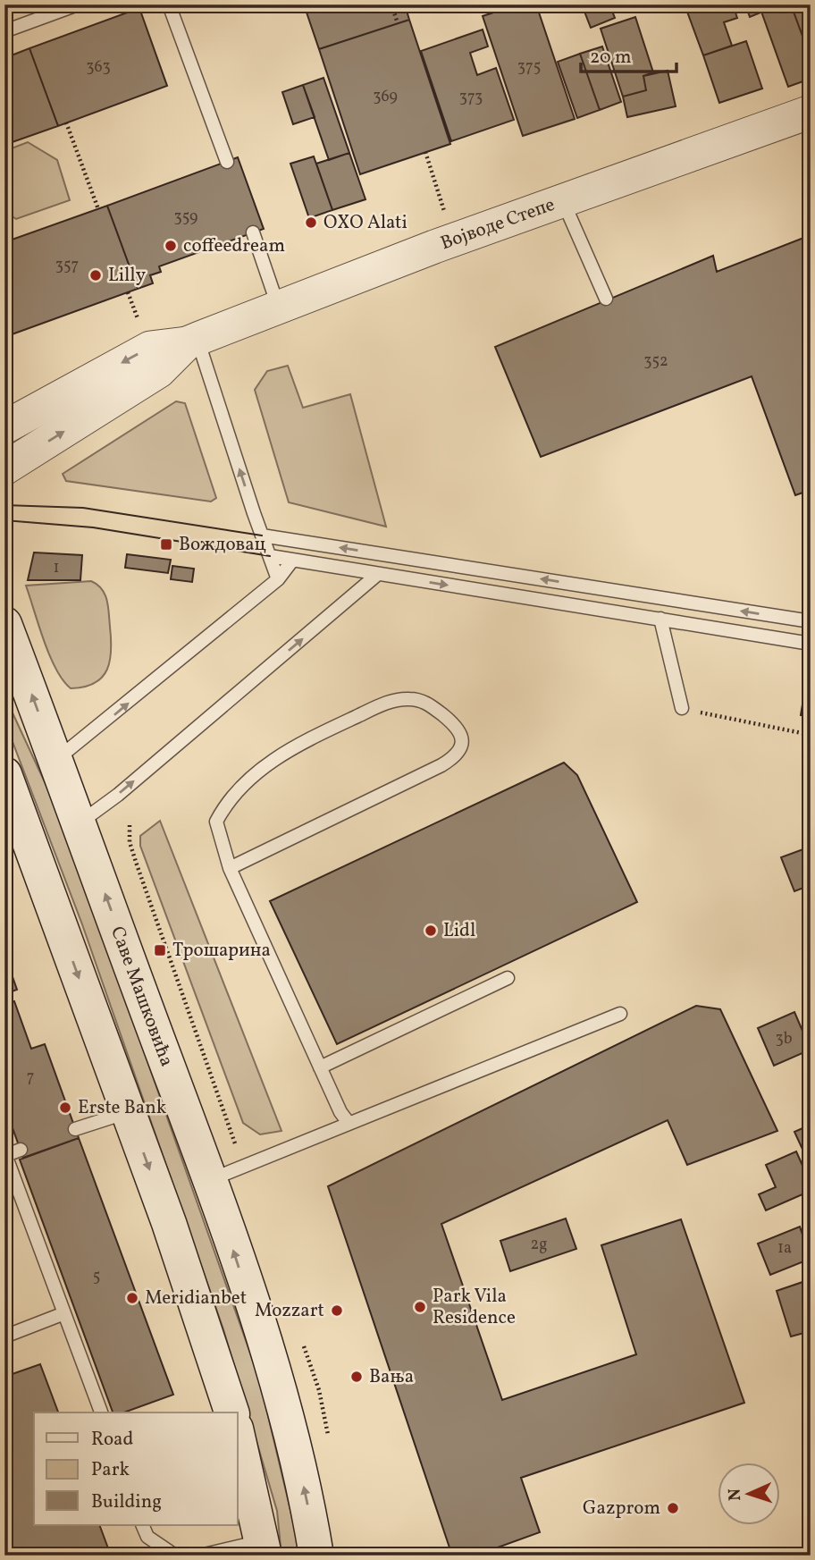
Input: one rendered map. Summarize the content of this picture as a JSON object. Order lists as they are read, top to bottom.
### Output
{
  "streets": {
    "main road": ["Саве Машковића"],
    "street": ["Војводе Степе"]
  },
  "places": {
    "other": [
      "OXO Alati",
      "coffeedream",
      "Lilly",
      "Lidl",
      "Erste Bank",
      "Meridianbet",
      "Park Vila Residence",
      "Mozzart",
      "Вања",
      "Gazprom"
    ],
    "transit": ["Вождовац", "Трошарина"]
  },
  "house_numbers": [
    "363",
    "375",
    "369",
    "373",
    "359",
    "357",
    "352",
    "1",
    "3b",
    "7",
    "2g",
    "1a",
    "5"
  ],
  "legend": ["Road", "Park", "Building"],
  "scale_bar": "20 m",
  "north": "left"
}
